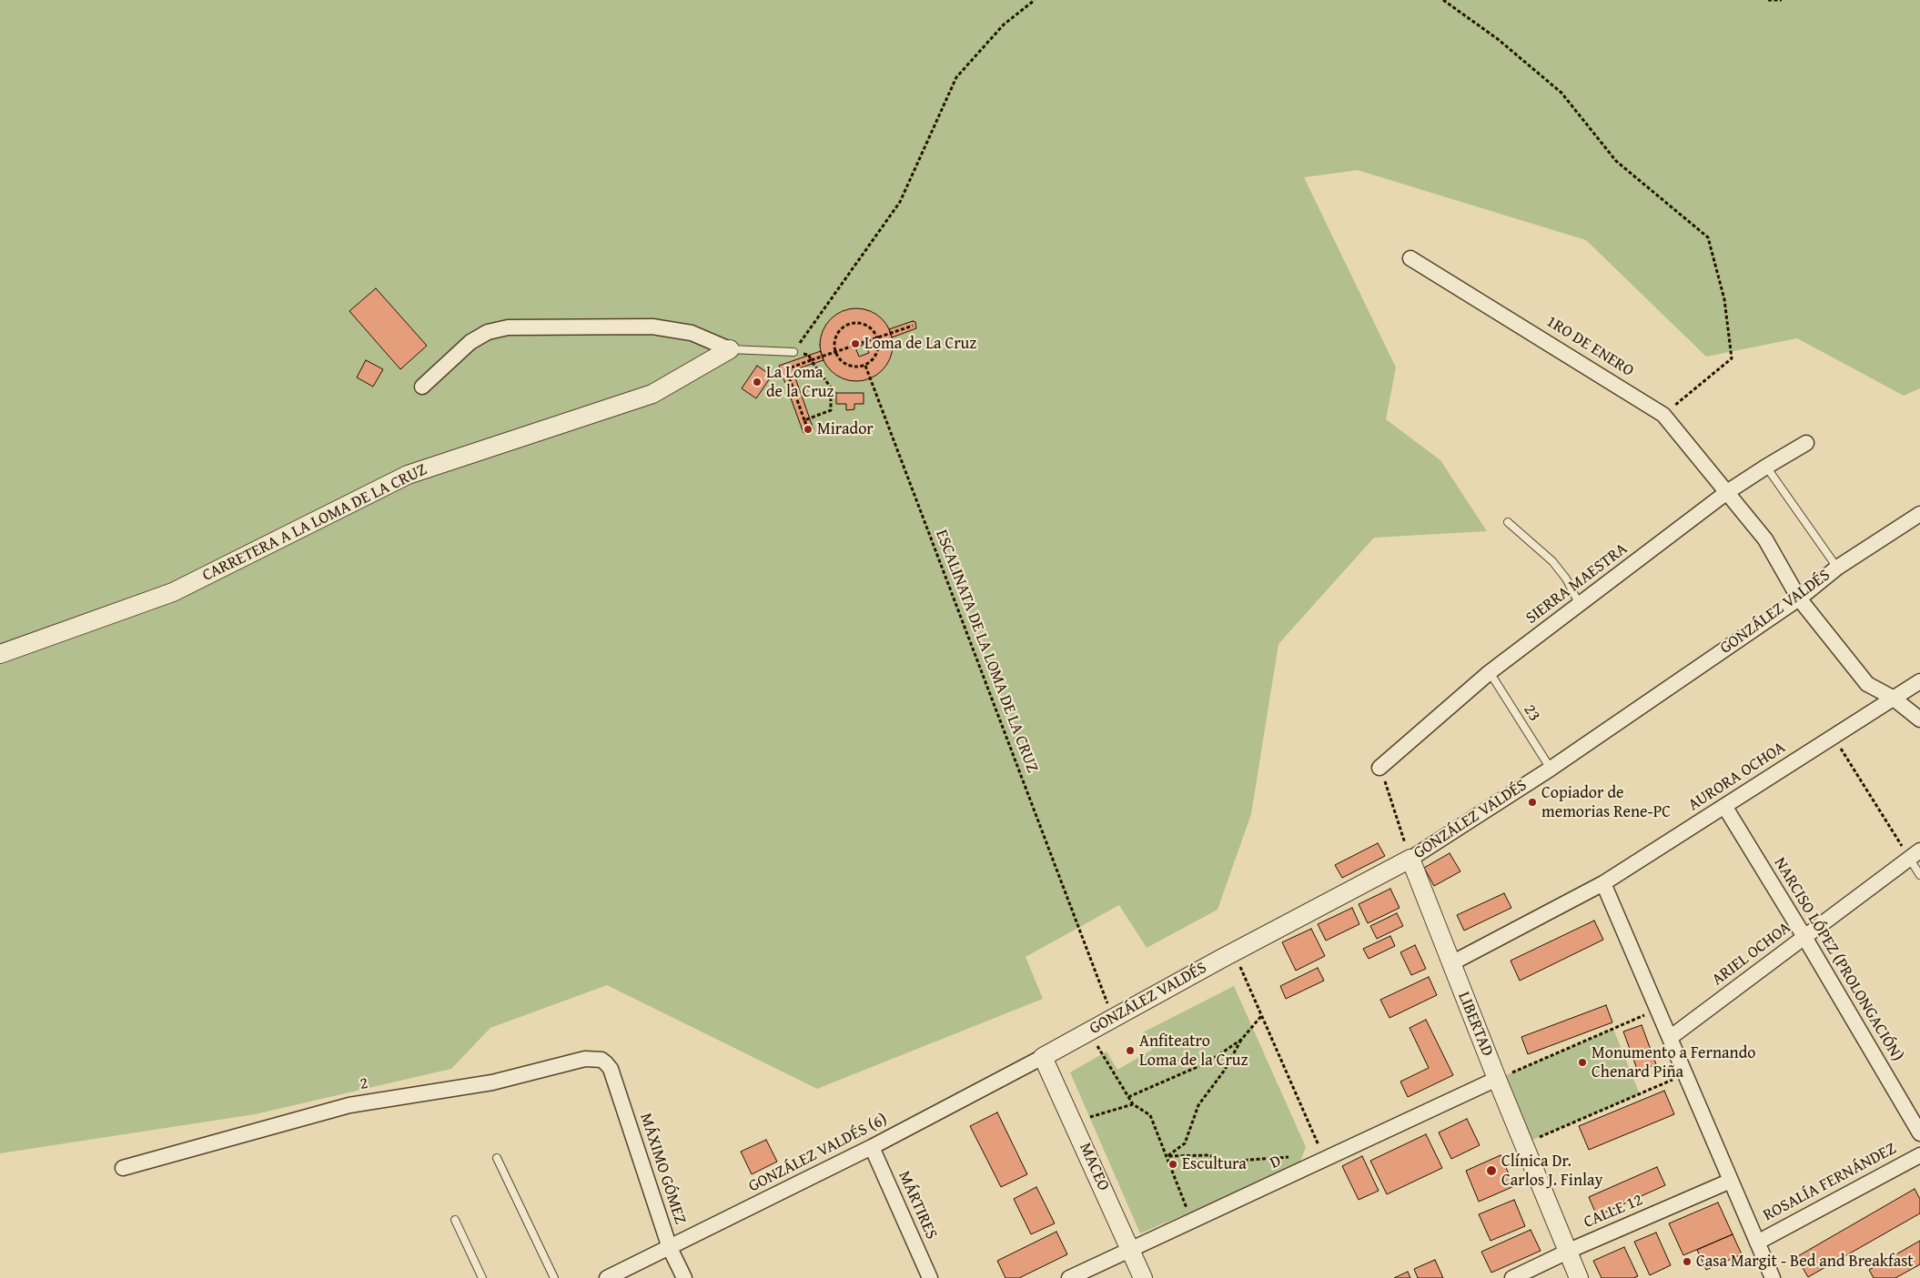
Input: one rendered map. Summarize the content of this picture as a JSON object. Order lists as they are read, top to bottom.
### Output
{
  "streets": {
    "street": [
      "1RO DE ENERO",
      "CARRETERA A LA LOMA DE LA CRUZ",
      "SIERRA MAESTRA",
      "GONZÁLEZ VALDÉS",
      "AURORA OCHOA",
      "ARIEL OCHOA",
      "NARCISO LÓPEZ (PROLONGACIÓN)",
      "LIBERTAD",
      "2",
      "GONZÁLEZ VALDÉS (6)",
      "D",
      "MACEO",
      "MÁXIMO GÓMEZ",
      "ROSALÍA FERNÁNDEZ",
      "MÁRTIRES",
      "CALLE 12"
    ],
    "lane": ["23"],
    "path": ["ESCALINATA DE LA LOMA DE LA CRUZ"]
  },
  "crossings": [
    ["1RO DE ENERO", "SIERRA MAESTRA"],
    ["1RO DE ENERO", "GONZÁLEZ VALDÉS"],
    ["1RO DE ENERO", "AURORA OCHOA"],
    ["SIERRA MAESTRA", "23"],
    ["GONZÁLEZ VALDÉS", "ESCALINATA DE LA LOMA DE LA CRUZ"],
    ["GONZÁLEZ VALDÉS", "23"],
    ["GONZÁLEZ VALDÉS", "LIBERTAD"],
    ["GONZÁLEZ VALDÉS", "GONZÁLEZ VALDÉS (6)"],
    ["GONZÁLEZ VALDÉS", "MACEO"],
    ["AURORA OCHOA", "NARCISO LÓPEZ (PROLONGACIÓN)"],
    ["AURORA OCHOA", "LIBERTAD"],
    ["ARIEL OCHOA", "NARCISO LÓPEZ (PROLONGACIÓN)"],
    ["LIBERTAD", "D"],
    ["LIBERTAD", "CALLE 12"],
    ["2", "MÁXIMO GÓMEZ"],
    ["GONZÁLEZ VALDÉS (6)", "MACEO"],
    ["GONZÁLEZ VALDÉS (6)", "MÁXIMO GÓMEZ"],
    ["GONZÁLEZ VALDÉS (6)", "MÁRTIRES"],
    ["D", "MACEO"]
  ],
  "places": [
    "Loma de La Cruz",
    "La Loma de la Cruz",
    "Mirador",
    "Copiador de memorias Rene-PC",
    "Anfiteatro Loma de la Cruz",
    "Monumento a Fernando Chenard Piña",
    "Escultura",
    "Clínica Dr. Carlos J. Finlay",
    "Casa Margit - Bed and Breakfast"
  ]
}
